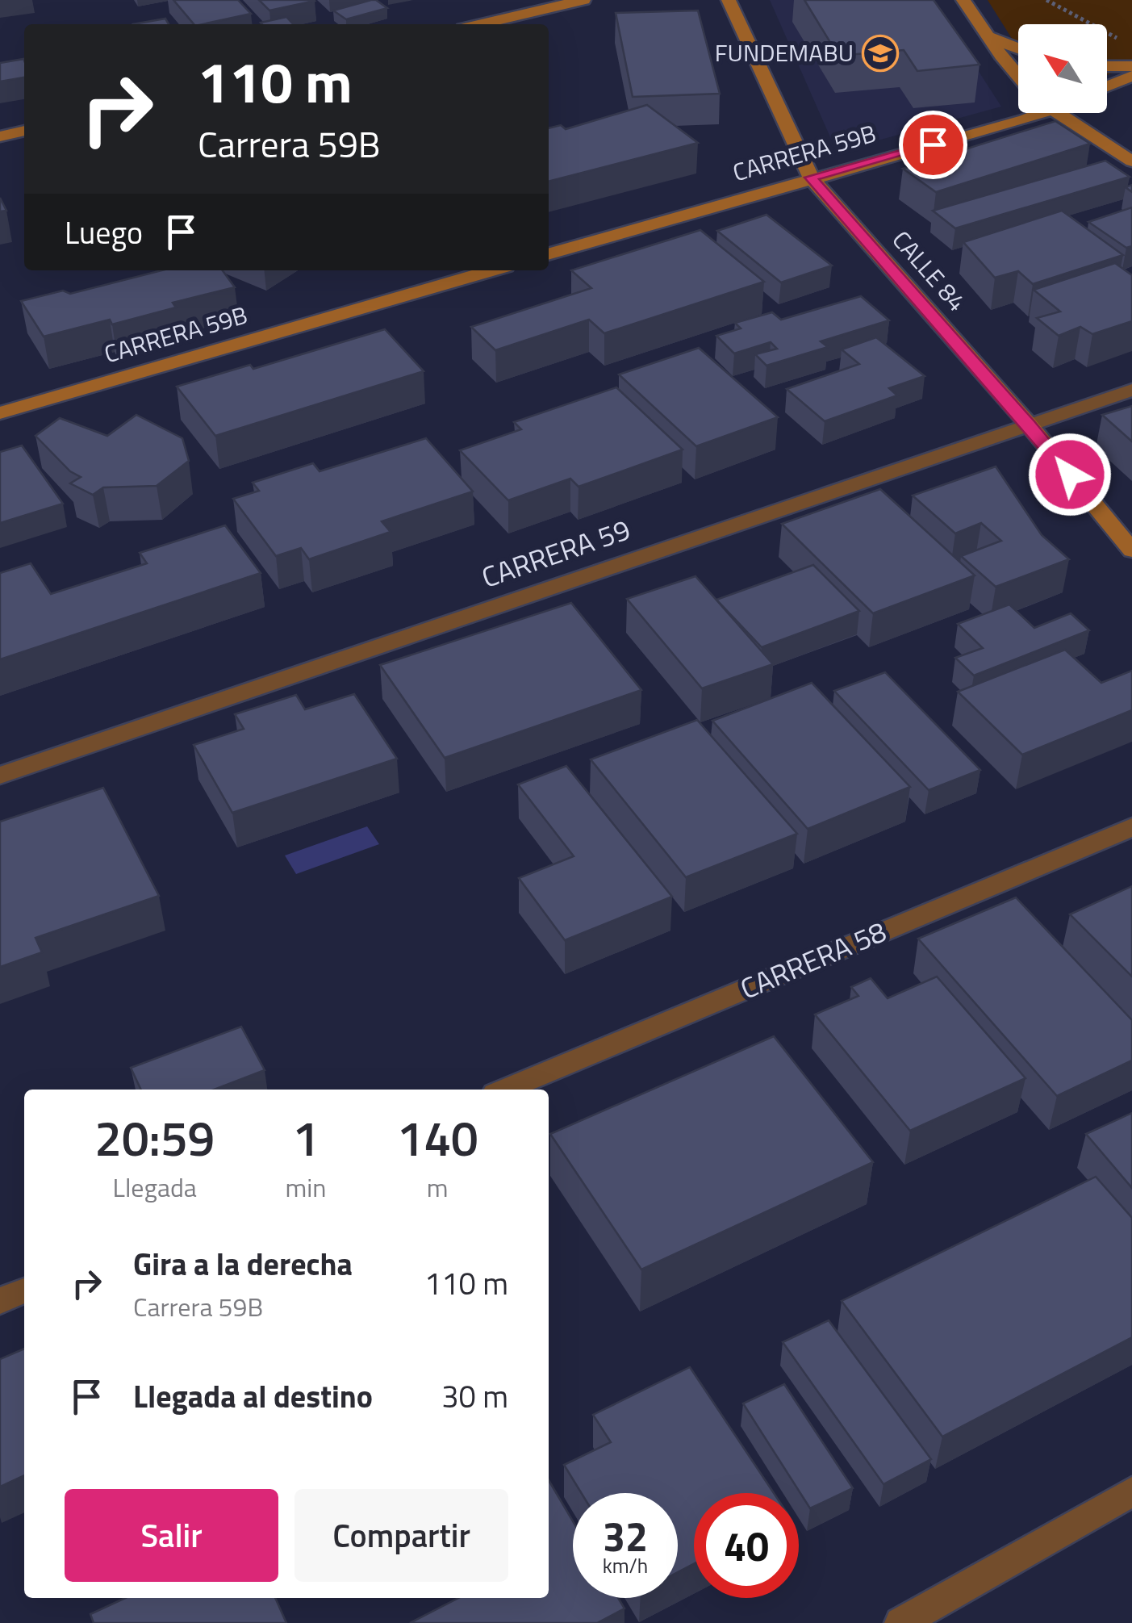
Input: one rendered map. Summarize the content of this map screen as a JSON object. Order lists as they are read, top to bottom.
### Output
{
  "streets": {
    "street": [
      "CARRERA 59B",
      "CALLE 84",
      "CARRERA 59",
      "CARRERA 58"
    ]
  },
  "crossings": [
    ["CARRERA 59B", "CALLE 84"],
    ["CALLE 84", "CARRERA 59"]
  ],
  "places": {
    "school or university": ["FUNDEMABU"]
  },
  "north": "top left",
  "page": {
    "turn": ["110 m", "Carrera 59B"],
    "then": "Luego",
    "eta": [
      "20:59",
      "Llegada",
      "1",
      "min",
      "140",
      "m"
    ],
    "list": [
      {
        "name": "Gira a la derecha",
        "note": "Carrera 59B",
        "value": "110 m"
      },
      {
        "name": "Llegada al destino",
        "value": "30 m"
      }
    ],
    "buttons": ["Salir", "Compartir"],
    "speed": "32 km/h",
    "limit": "40"
  }
}
